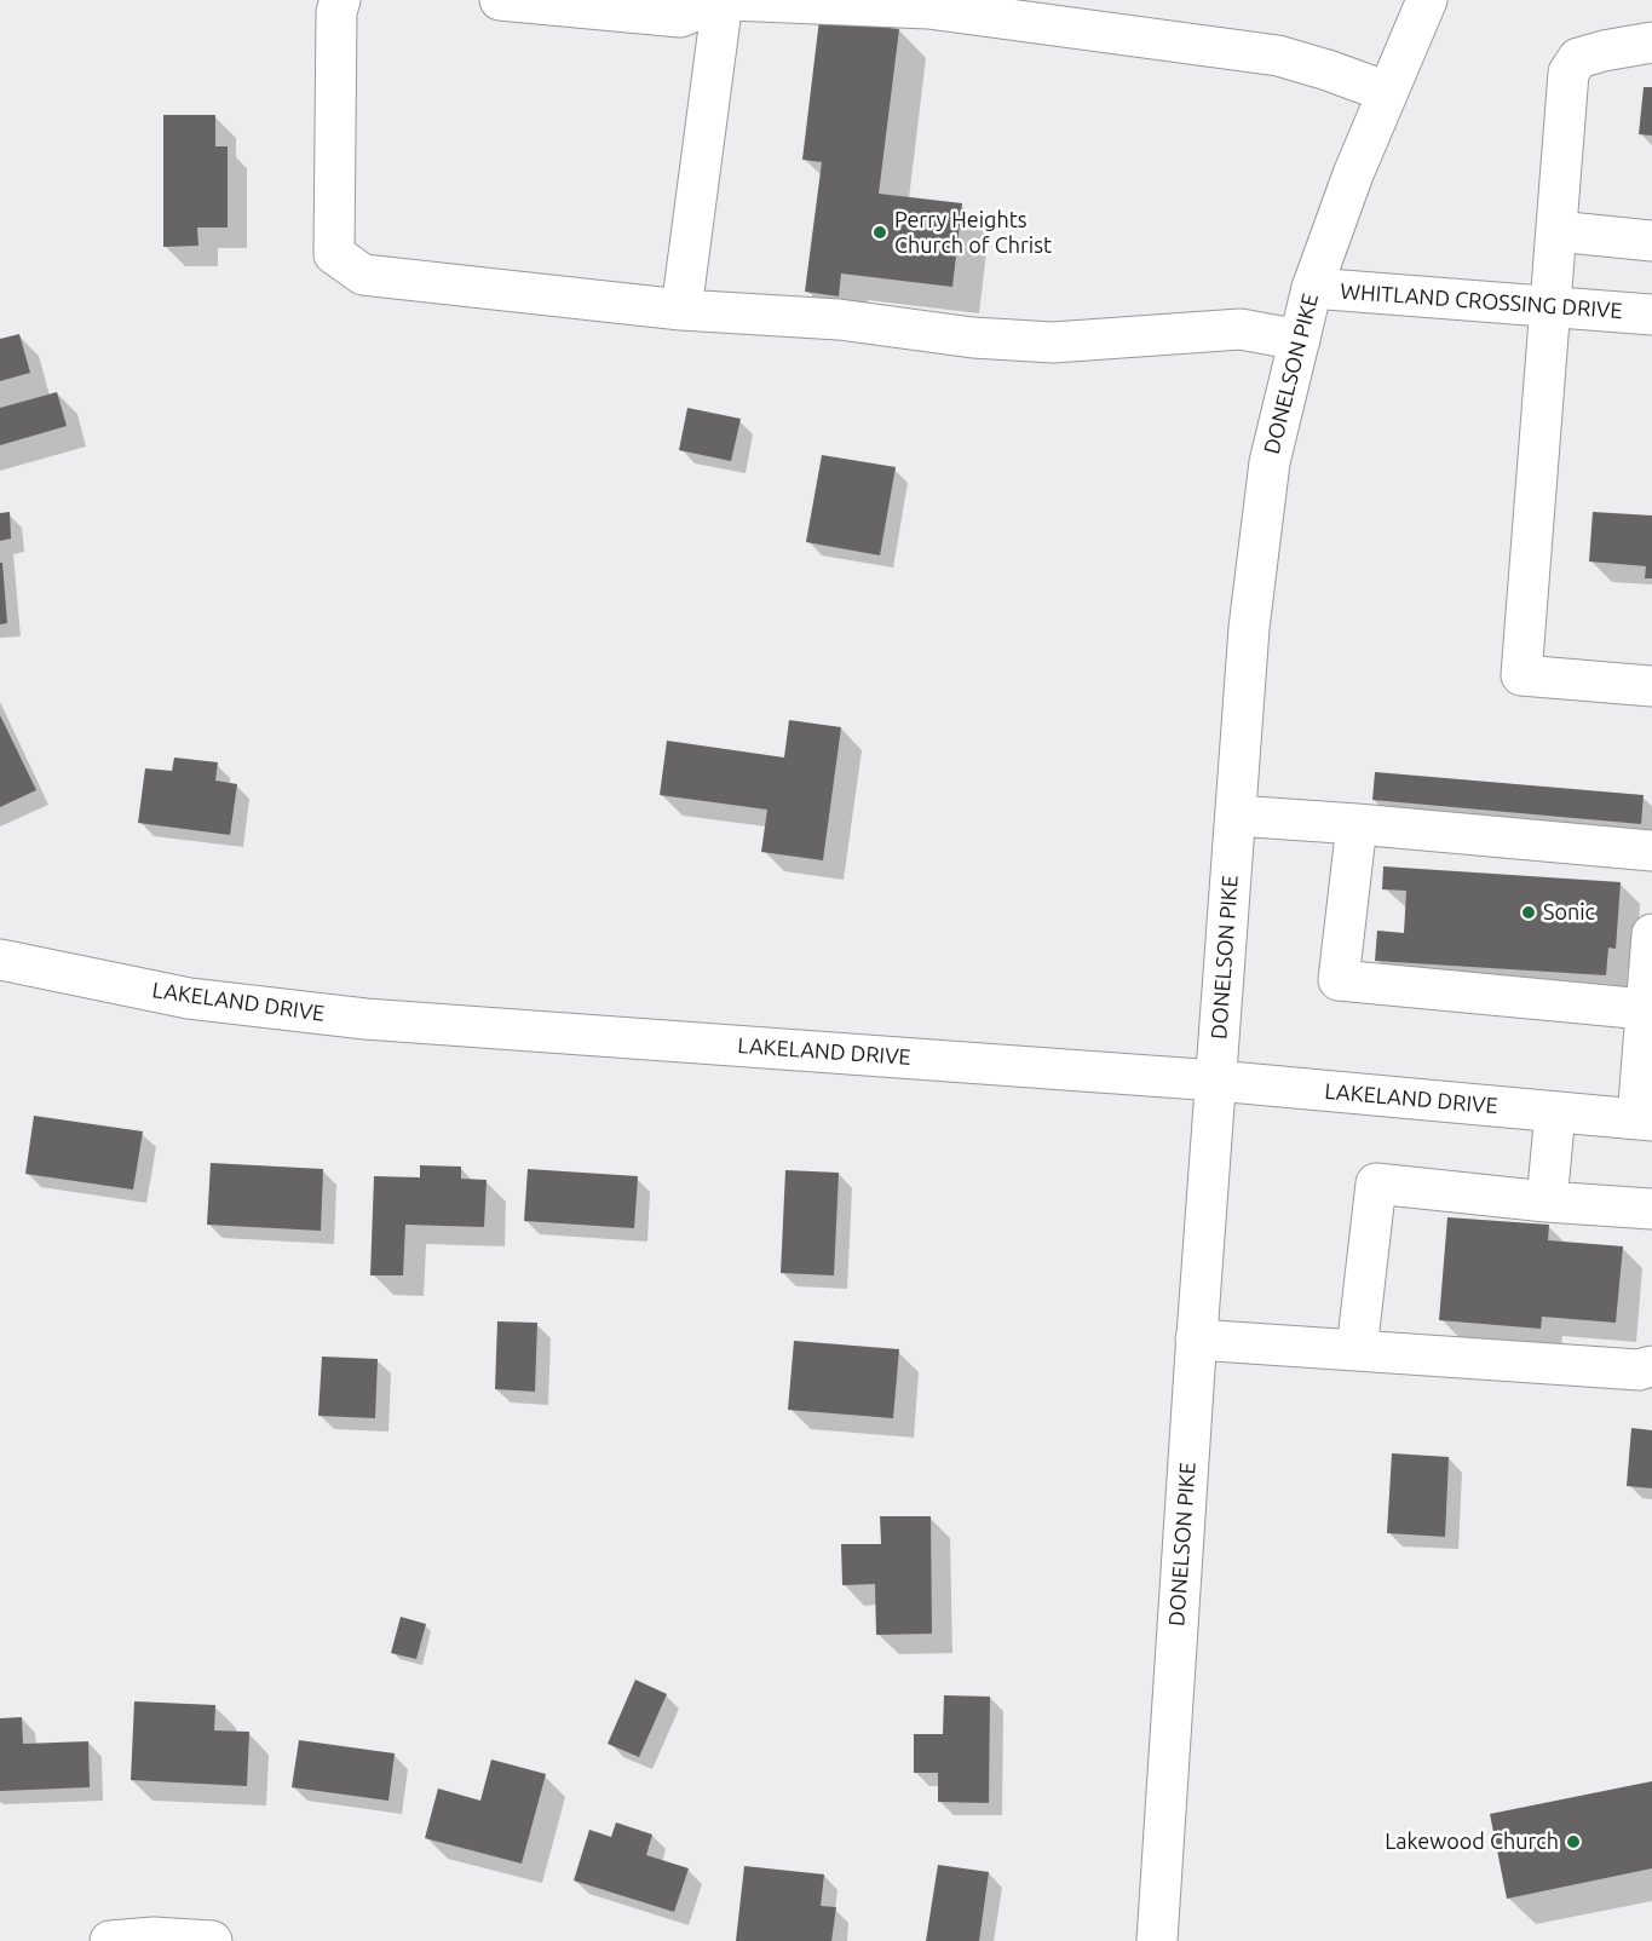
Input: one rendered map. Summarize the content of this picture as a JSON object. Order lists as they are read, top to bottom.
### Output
{
  "streets": {
    "street": ["WHITLAND CROSSING DRIVE", "DONELSON PIKE", "LAKELAND DRIVE"]
  },
  "crossings": [
    ["WHITLAND CROSSING DRIVE", "DONELSON PIKE"],
    ["DONELSON PIKE", "LAKELAND DRIVE"]
  ],
  "places": ["Perry Heights Church of Christ", "Sonic", "Lakewood Church"]
}
